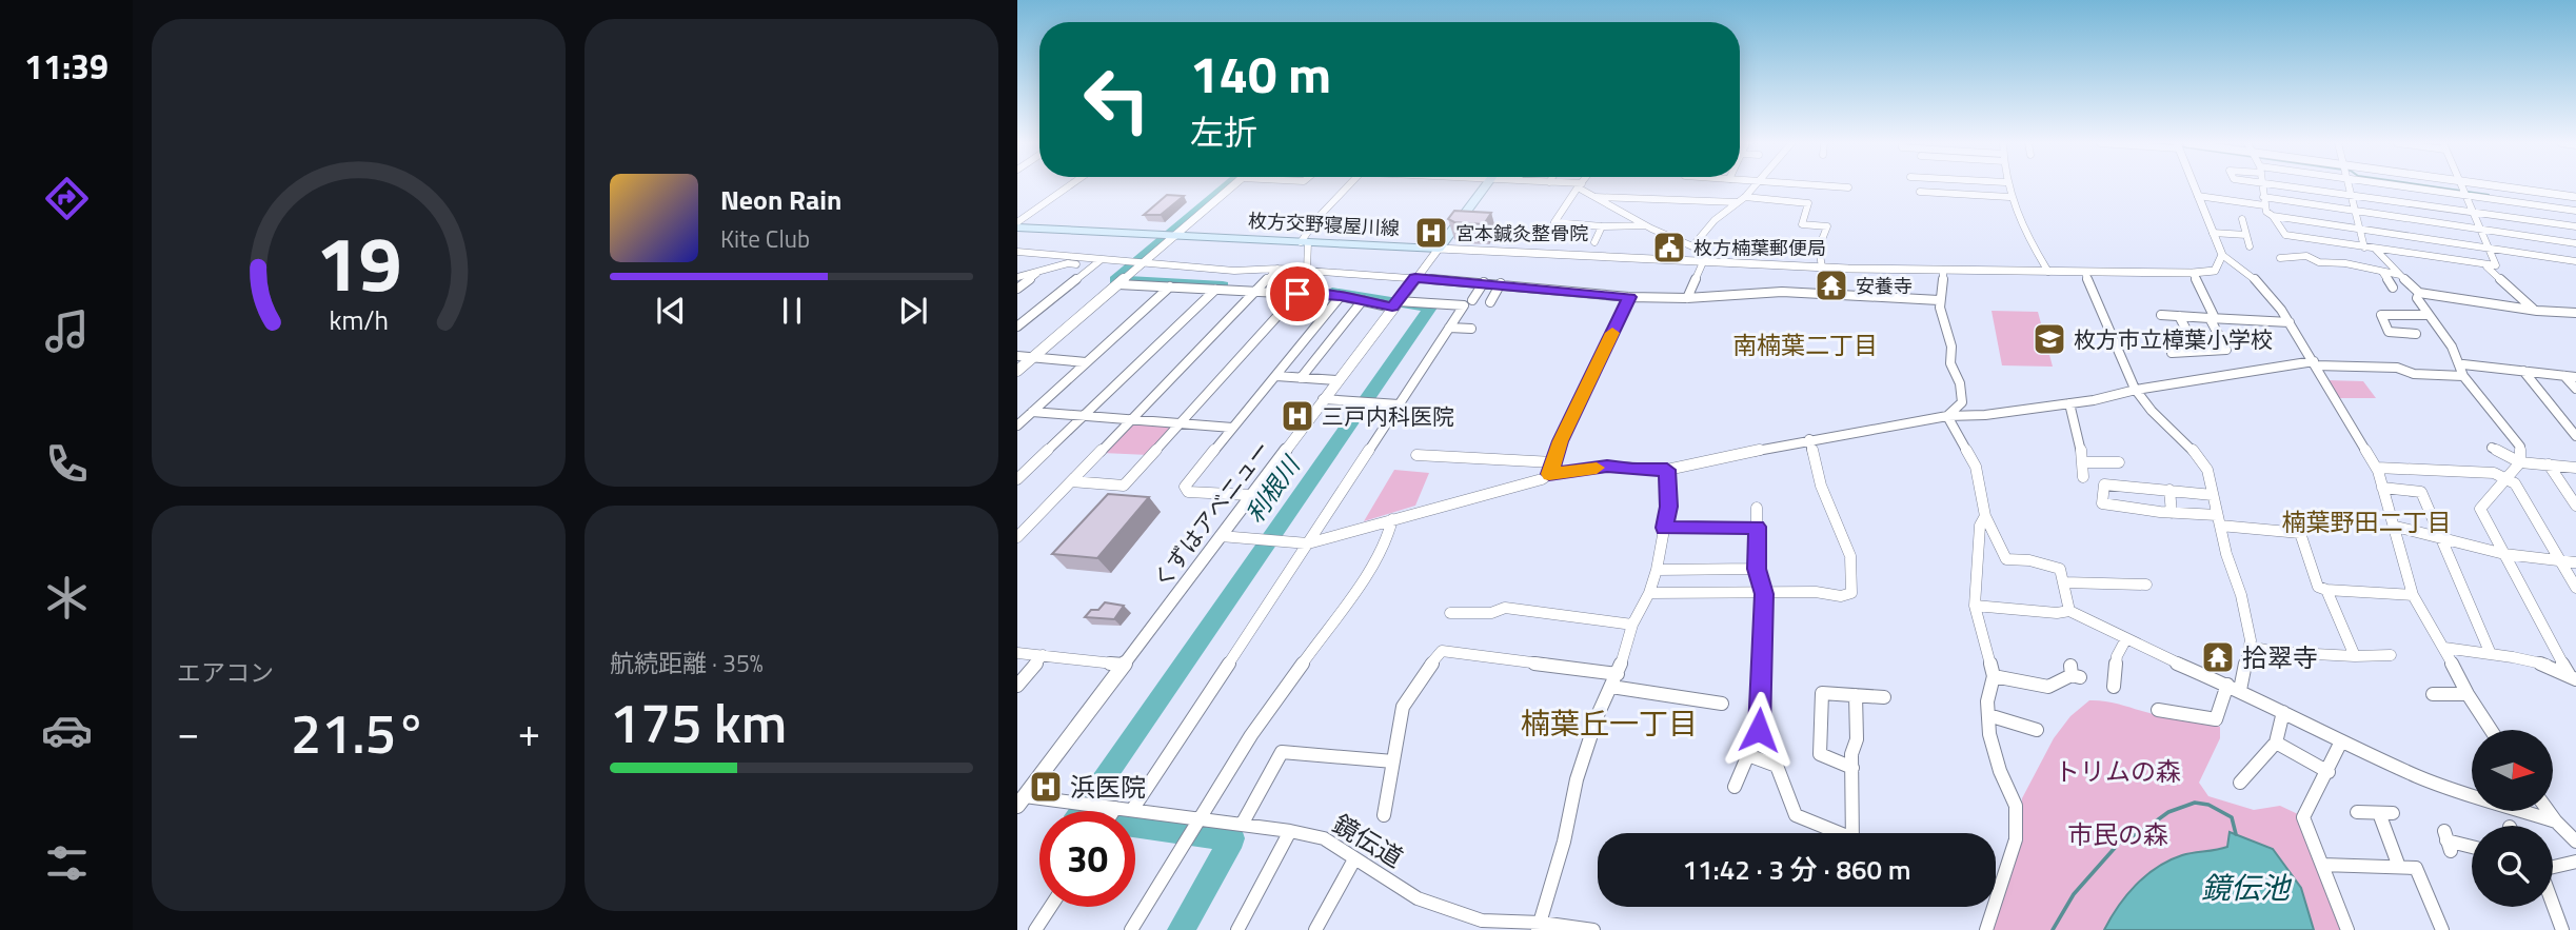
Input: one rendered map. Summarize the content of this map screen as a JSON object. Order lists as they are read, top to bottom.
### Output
{
  "streets": {
    "main road": ["枚方交野寝屋川線"],
    "street": ["くずはアベニュー", "鏡伝道"]
  },
  "crossings": [
    ["枚方交野寝屋川線", "くずはアベニュー"],
    ["くずはアベニュー", "鏡伝道"]
  ],
  "districts": ["南楠葉二丁目", "楠葉野田二丁目", "楠葉丘一丁目"],
  "water": ["利根川", "鏡伝池"],
  "parks": ["トリムの森", "市民の森"],
  "places": {
    "hospital": ["宮本鍼灸整骨院", "三戸内科医院", "浜医院"],
    "public building": ["枚方楠葉郵便局"],
    "temple": ["安養寺", "拾翠寺"],
    "school or university": ["枚方市立樟葉小学校"]
  },
  "north": "right",
  "page": {
    "tabs": "11:39",
    "turn": ["140 m", "左折"],
    "song": ["Neon Rain", "Kite Club"],
    "tile": [
      "エアコン",
      ["航続距離 · 35%", "175 km"]
    ],
    "heat": ["−", "21.5°", "+"],
    "limit": "30",
    "trip": "11:42 · 3 分 · 860 m",
    "gauge": ["19", "km/h"]
  }
}
